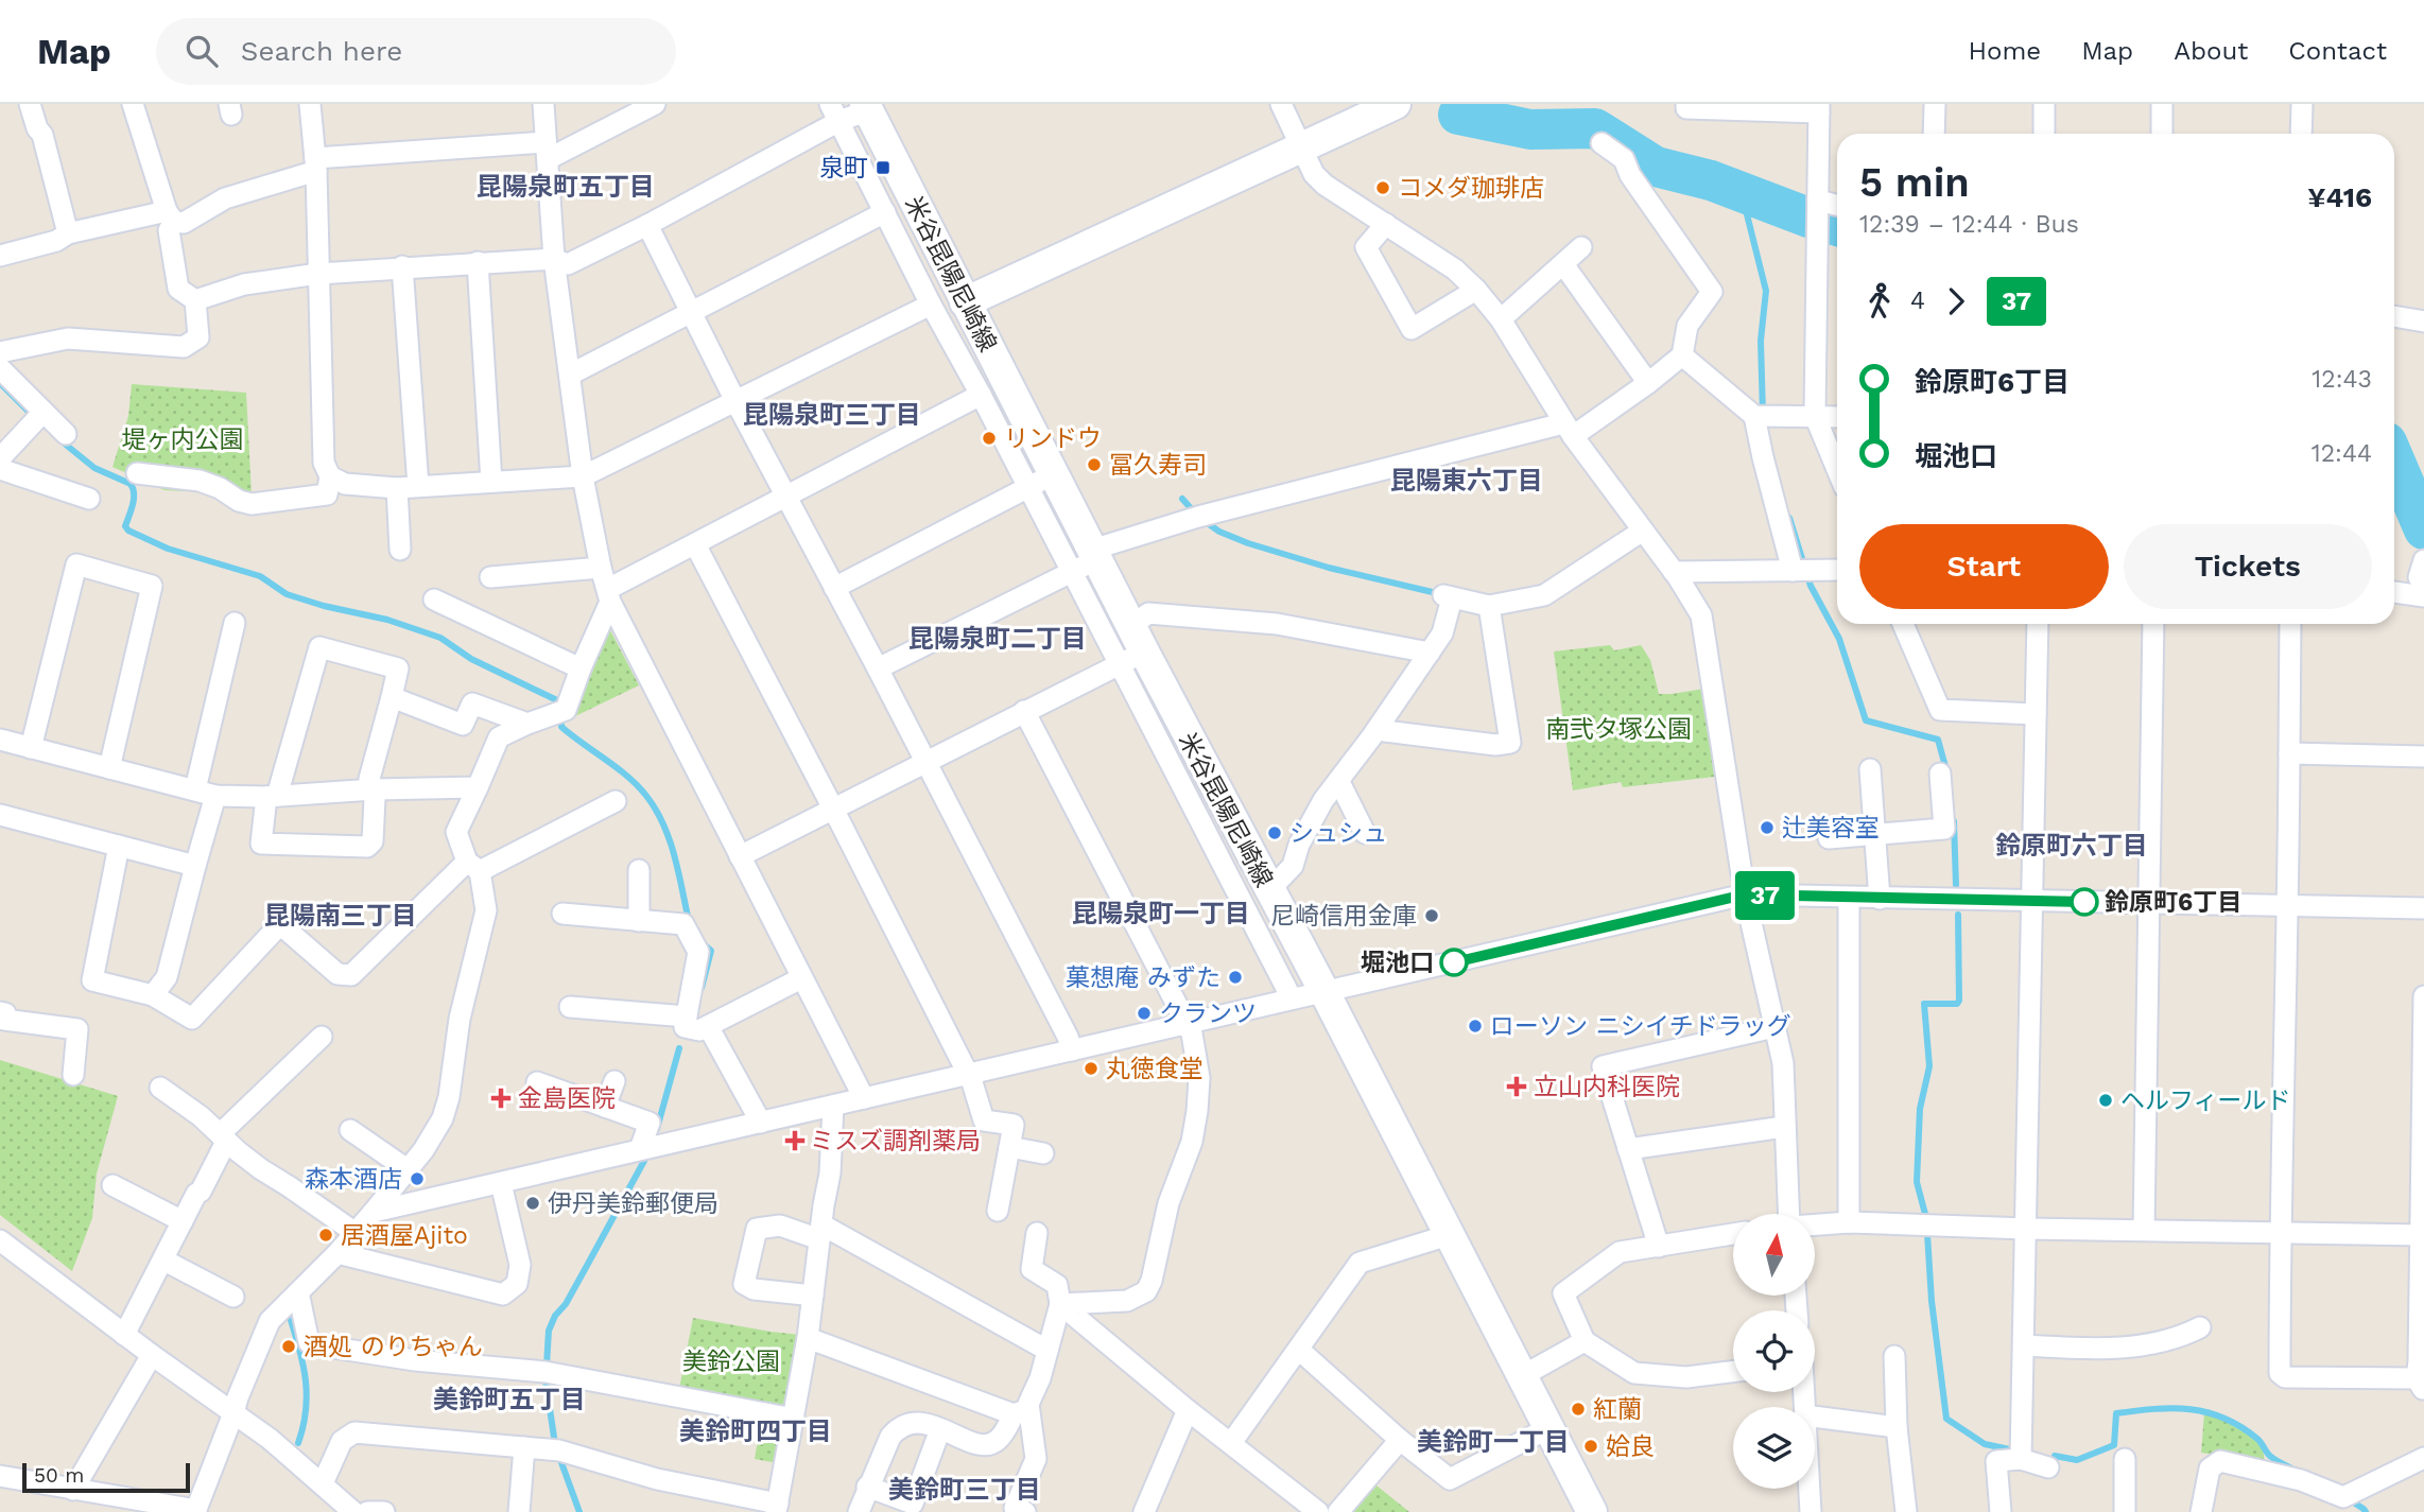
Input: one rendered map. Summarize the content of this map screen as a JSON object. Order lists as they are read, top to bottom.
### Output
{
  "streets": {
    "main road": ["米谷昆陽尼崎線"]
  },
  "districts": [
    "昆陽泉町五丁目",
    "昆陽泉町三丁目",
    "昆陽東六丁目",
    "昆陽泉町二丁目",
    "鈴原町六丁目",
    "昆陽泉町一丁目",
    "昆陽南三丁目",
    "美鈴町五丁目",
    "美鈴町四丁目",
    "美鈴町一丁目",
    "美鈴町三丁目"
  ],
  "parks": ["堤ヶ内公園", "南弐タ塚公園", "美鈴公園"],
  "places": {
    "transit": ["泉町"],
    "other": [
      "コメダ珈琲店",
      "リンドウ",
      "冨久寿司",
      "辻美容室",
      "シュシュ",
      "鈴原町6丁目",
      "尼崎信用金庫",
      "堀池口",
      "菓想庵 みずた",
      "クランツ",
      "ローソン ニシイチドラッグ",
      "丸徳食堂",
      "ヘルフィールド",
      "森本酒店",
      "伊丹美鈴郵便局",
      "居酒屋Ajito",
      "酒処 のりちゃん",
      "紅蘭",
      "姶良"
    ],
    "health": ["立山内科医院", "金島医院", "ミスズ調剤薬局"]
  },
  "lines": ["bus line 37"],
  "scale_bar": "50 m",
  "north": "top",
  "page": {
    "header": "Map",
    "search": "Search here",
    "nav": [
      "Home",
      "Map",
      "About",
      "Contact"
    ],
    "on_map": "37",
    "heading": ["5 min", "12:39 – 12:44 · Bus", "¥416"],
    "legs": ["4", "37"],
    "list": [
      {
        "name": "鈴原町6丁目",
        "value": "12:43"
      },
      {
        "name": "堀池口",
        "value": "12:44"
      }
    ],
    "buttons": ["Start", "Tickets"],
    "scale": "50 m"
  }
}
